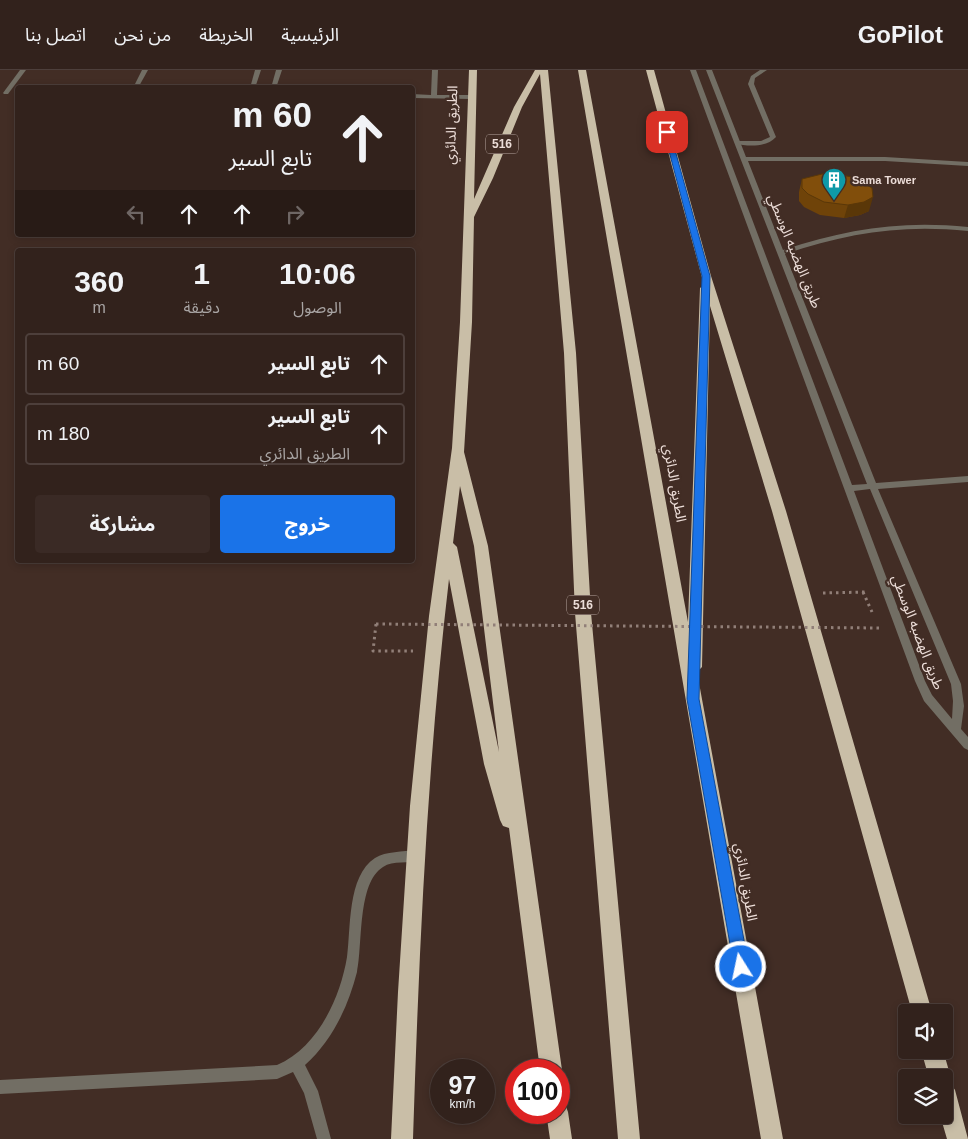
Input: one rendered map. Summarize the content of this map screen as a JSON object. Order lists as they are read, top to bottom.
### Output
{
  "streets": {
    "highway": ["الطريق الدائري", "516"],
    "street": ["طريق الهضبه الوسطي"]
  },
  "crossings": [
    ["الطريق الدائري", "516"]
  ],
  "places": {
    "building": ["Sama Tower"]
  },
  "page": {
    "header": "GoPilot",
    "nav": [
      "الرئيسية",
      "الخريطة",
      "من نحن",
      "اتصل بنا"
    ],
    "turn": ["60 m", "تابع السير"],
    "eta": [
      "10:06",
      "الوصول",
      "1",
      "دقيقة",
      "360",
      "m"
    ],
    "list": [
      {
        "name": "تابع السير",
        "value": "60 m"
      },
      {
        "name": "تابع السير",
        "note": "الطريق الدائري",
        "value": "180 m"
      }
    ],
    "buttons": ["خروج", "مشاركة"],
    "speed": "97 km/h",
    "limit": "100"
  }
}
